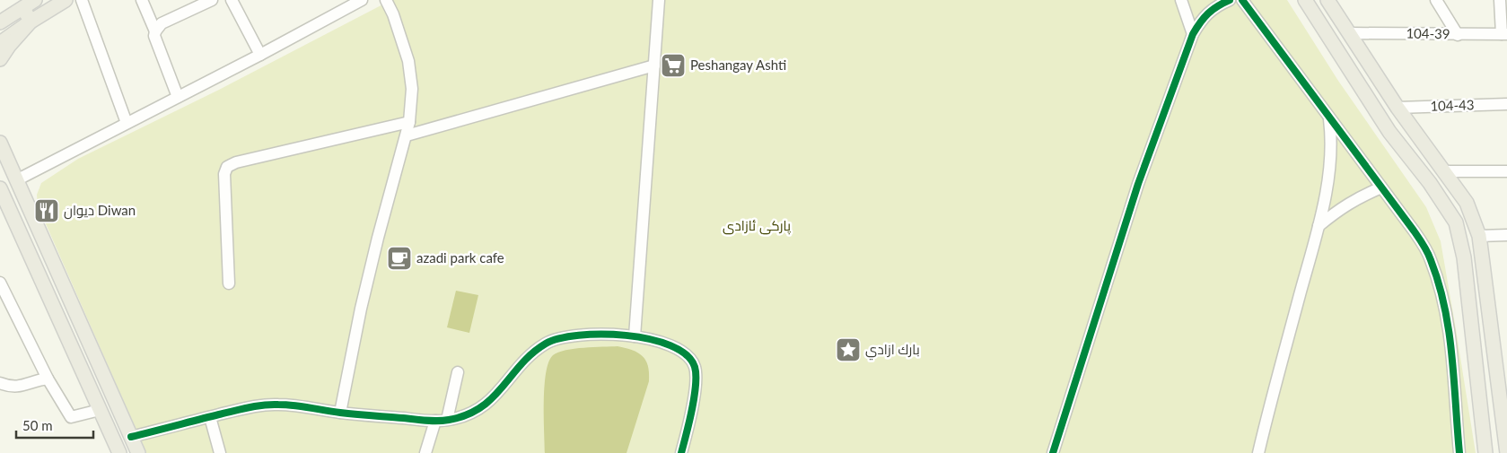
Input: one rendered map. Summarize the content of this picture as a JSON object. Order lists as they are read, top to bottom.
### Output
{
  "streets": {
    "street": ["104-39", "104-43"]
  },
  "parks": ["پارکی ئازادی"],
  "places": {
    "supermarket": ["Peshangay Ashti"],
    "restaurant": ["دیوان Diwan"],
    "cafe": ["azadi park cafe"],
    "place": ["بارك ازادي"]
  },
  "scale_bar": "50 m"
}
